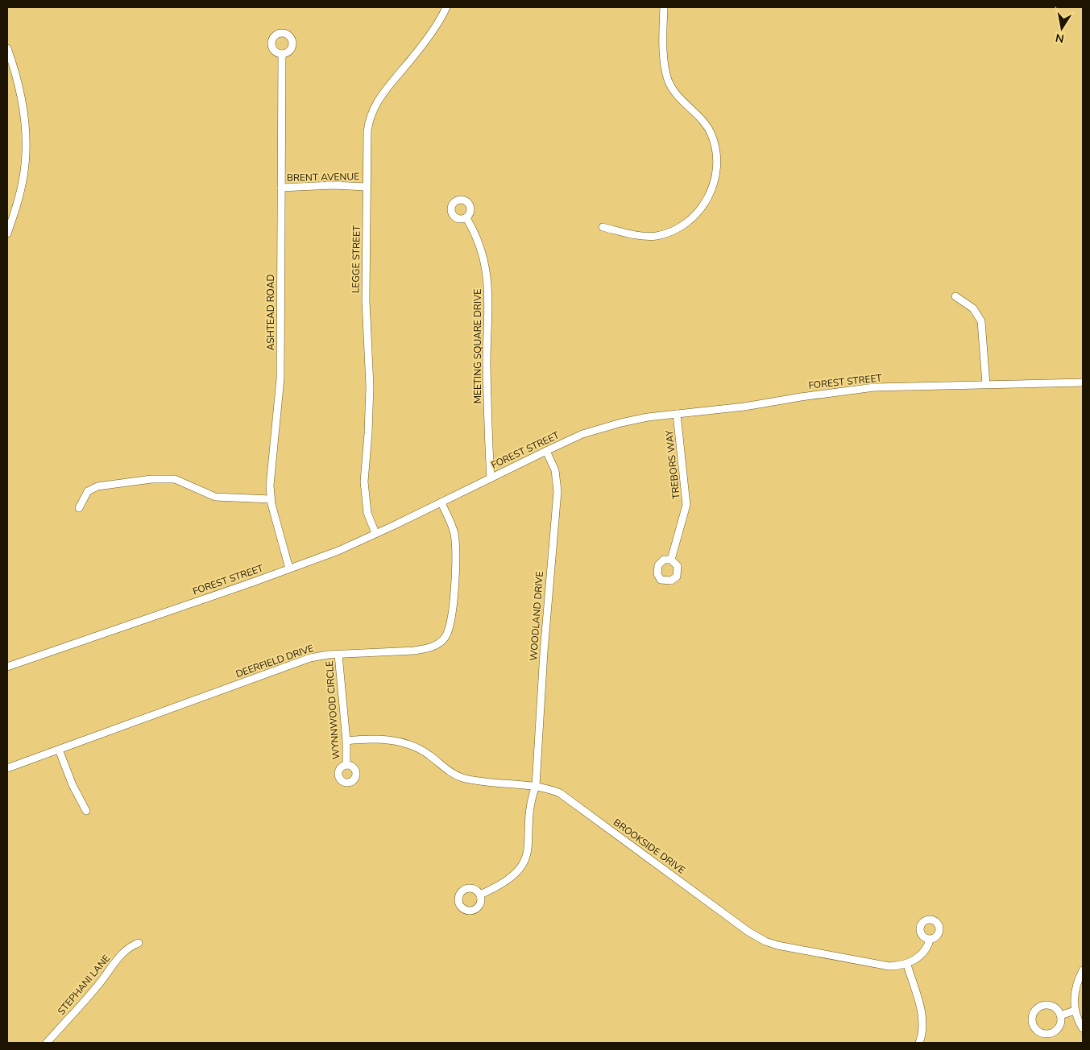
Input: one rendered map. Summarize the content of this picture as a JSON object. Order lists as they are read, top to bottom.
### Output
{
  "streets": {
    "street": [
      "BRENT AVENUE",
      "LEGGE STREET",
      "ASHTEAD ROAD",
      "MEETING SQUARE DRIVE",
      "FOREST STREET",
      "TREBORS WAY",
      "WOODLAND DRIVE",
      "DEERFIELD DRIVE",
      "WYNNWOOD CIRCLE",
      "BROOKSIDE DRIVE",
      "STEPHANI LANE"
    ]
  },
  "crossings": [
    ["BRENT AVENUE", "LEGGE STREET"],
    ["BRENT AVENUE", "ASHTEAD ROAD"],
    ["LEGGE STREET", "FOREST STREET"],
    ["ASHTEAD ROAD", "FOREST STREET"],
    ["MEETING SQUARE DRIVE", "FOREST STREET"],
    ["FOREST STREET", "TREBORS WAY"],
    ["FOREST STREET", "WOODLAND DRIVE"],
    ["FOREST STREET", "DEERFIELD DRIVE"],
    ["WOODLAND DRIVE", "BROOKSIDE DRIVE"],
    ["DEERFIELD DRIVE", "WYNNWOOD CIRCLE"],
    ["WYNNWOOD CIRCLE", "BROOKSIDE DRIVE"]
  ],
  "north": "bottom"
}
